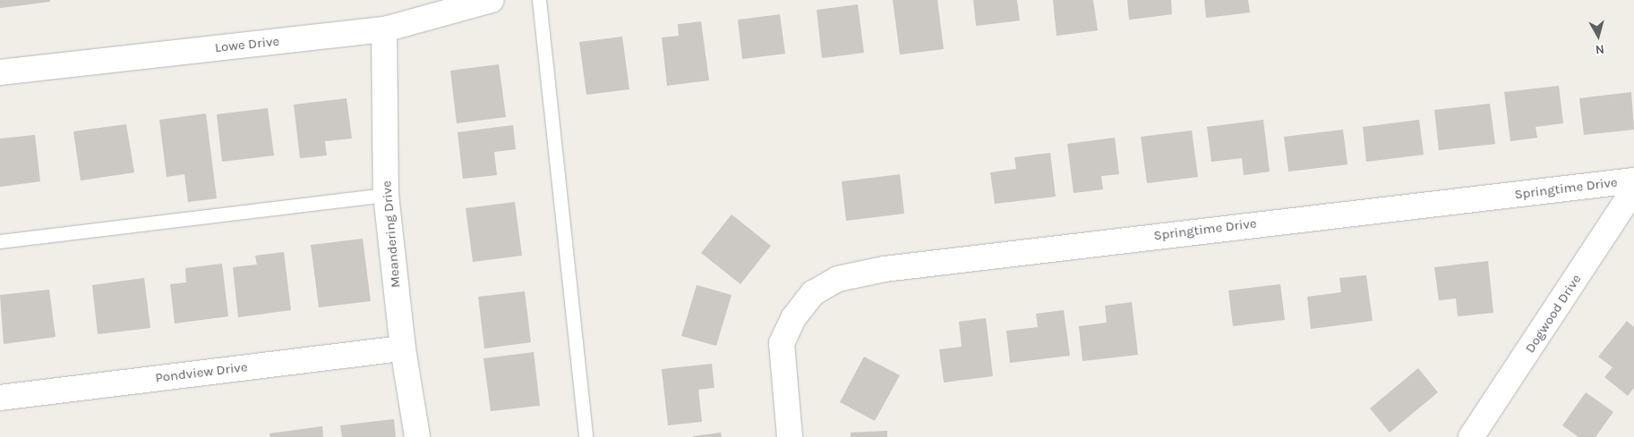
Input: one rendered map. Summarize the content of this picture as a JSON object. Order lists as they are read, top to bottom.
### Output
{
  "streets": {
    "street": [
      "Lowe Drive",
      "Springtime Drive",
      "Meandering Drive",
      "Dogwood Drive",
      "Pondview Drive"
    ]
  },
  "crossings": [
    ["Lowe Drive", "Meandering Drive"],
    ["Meandering Drive", "Pondview Drive"]
  ],
  "north": "bottom"
}
